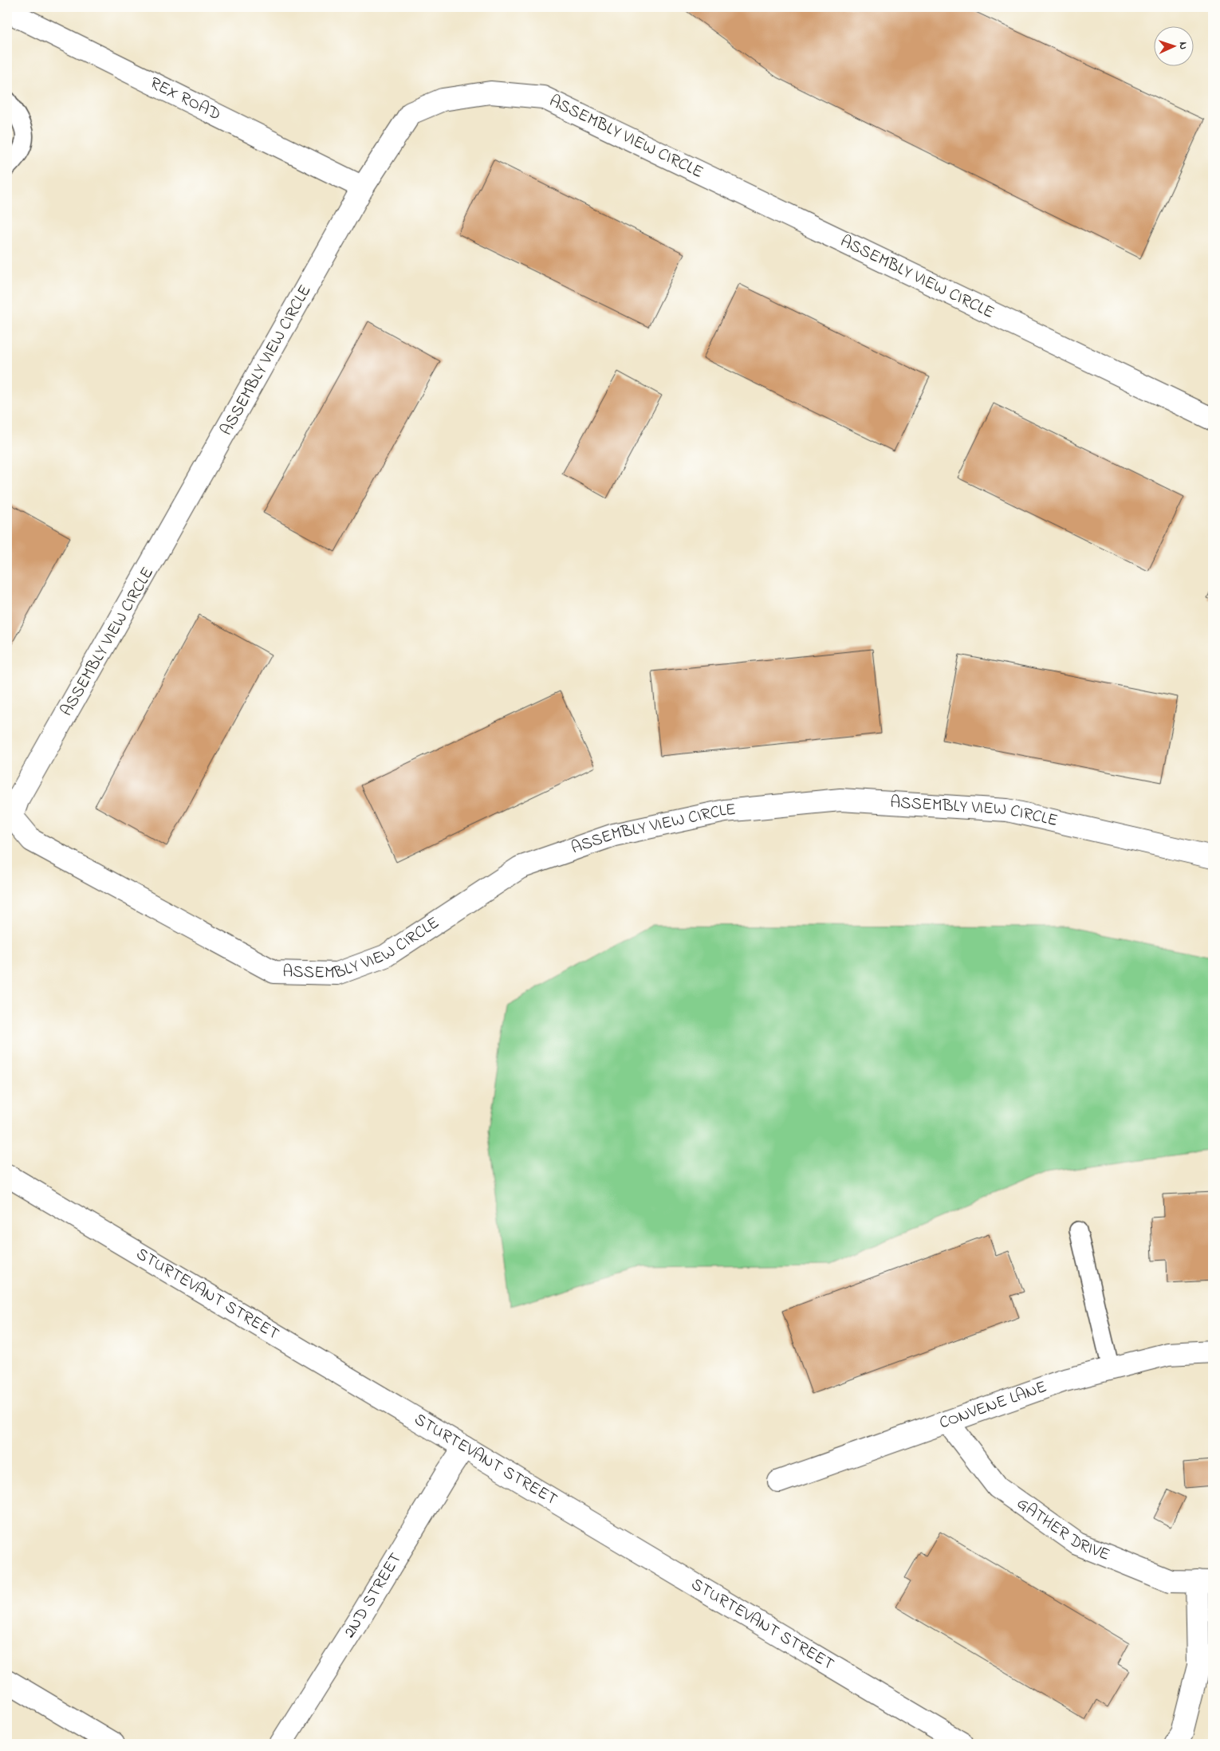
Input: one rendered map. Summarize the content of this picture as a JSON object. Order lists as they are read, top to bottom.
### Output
{
  "streets": {
    "street": [
      "REX ROAD",
      "ASSEMBLY VIEW CIRCLE",
      "STURTEVANT STREET",
      "CONVENE LANE",
      "GATHER DRIVE",
      "2ND STREET"
    ]
  },
  "crossings": [
    ["REX ROAD", "ASSEMBLY VIEW CIRCLE"],
    ["STURTEVANT STREET", "2ND STREET"],
    ["CONVENE LANE", "GATHER DRIVE"]
  ],
  "north": "right"
}
